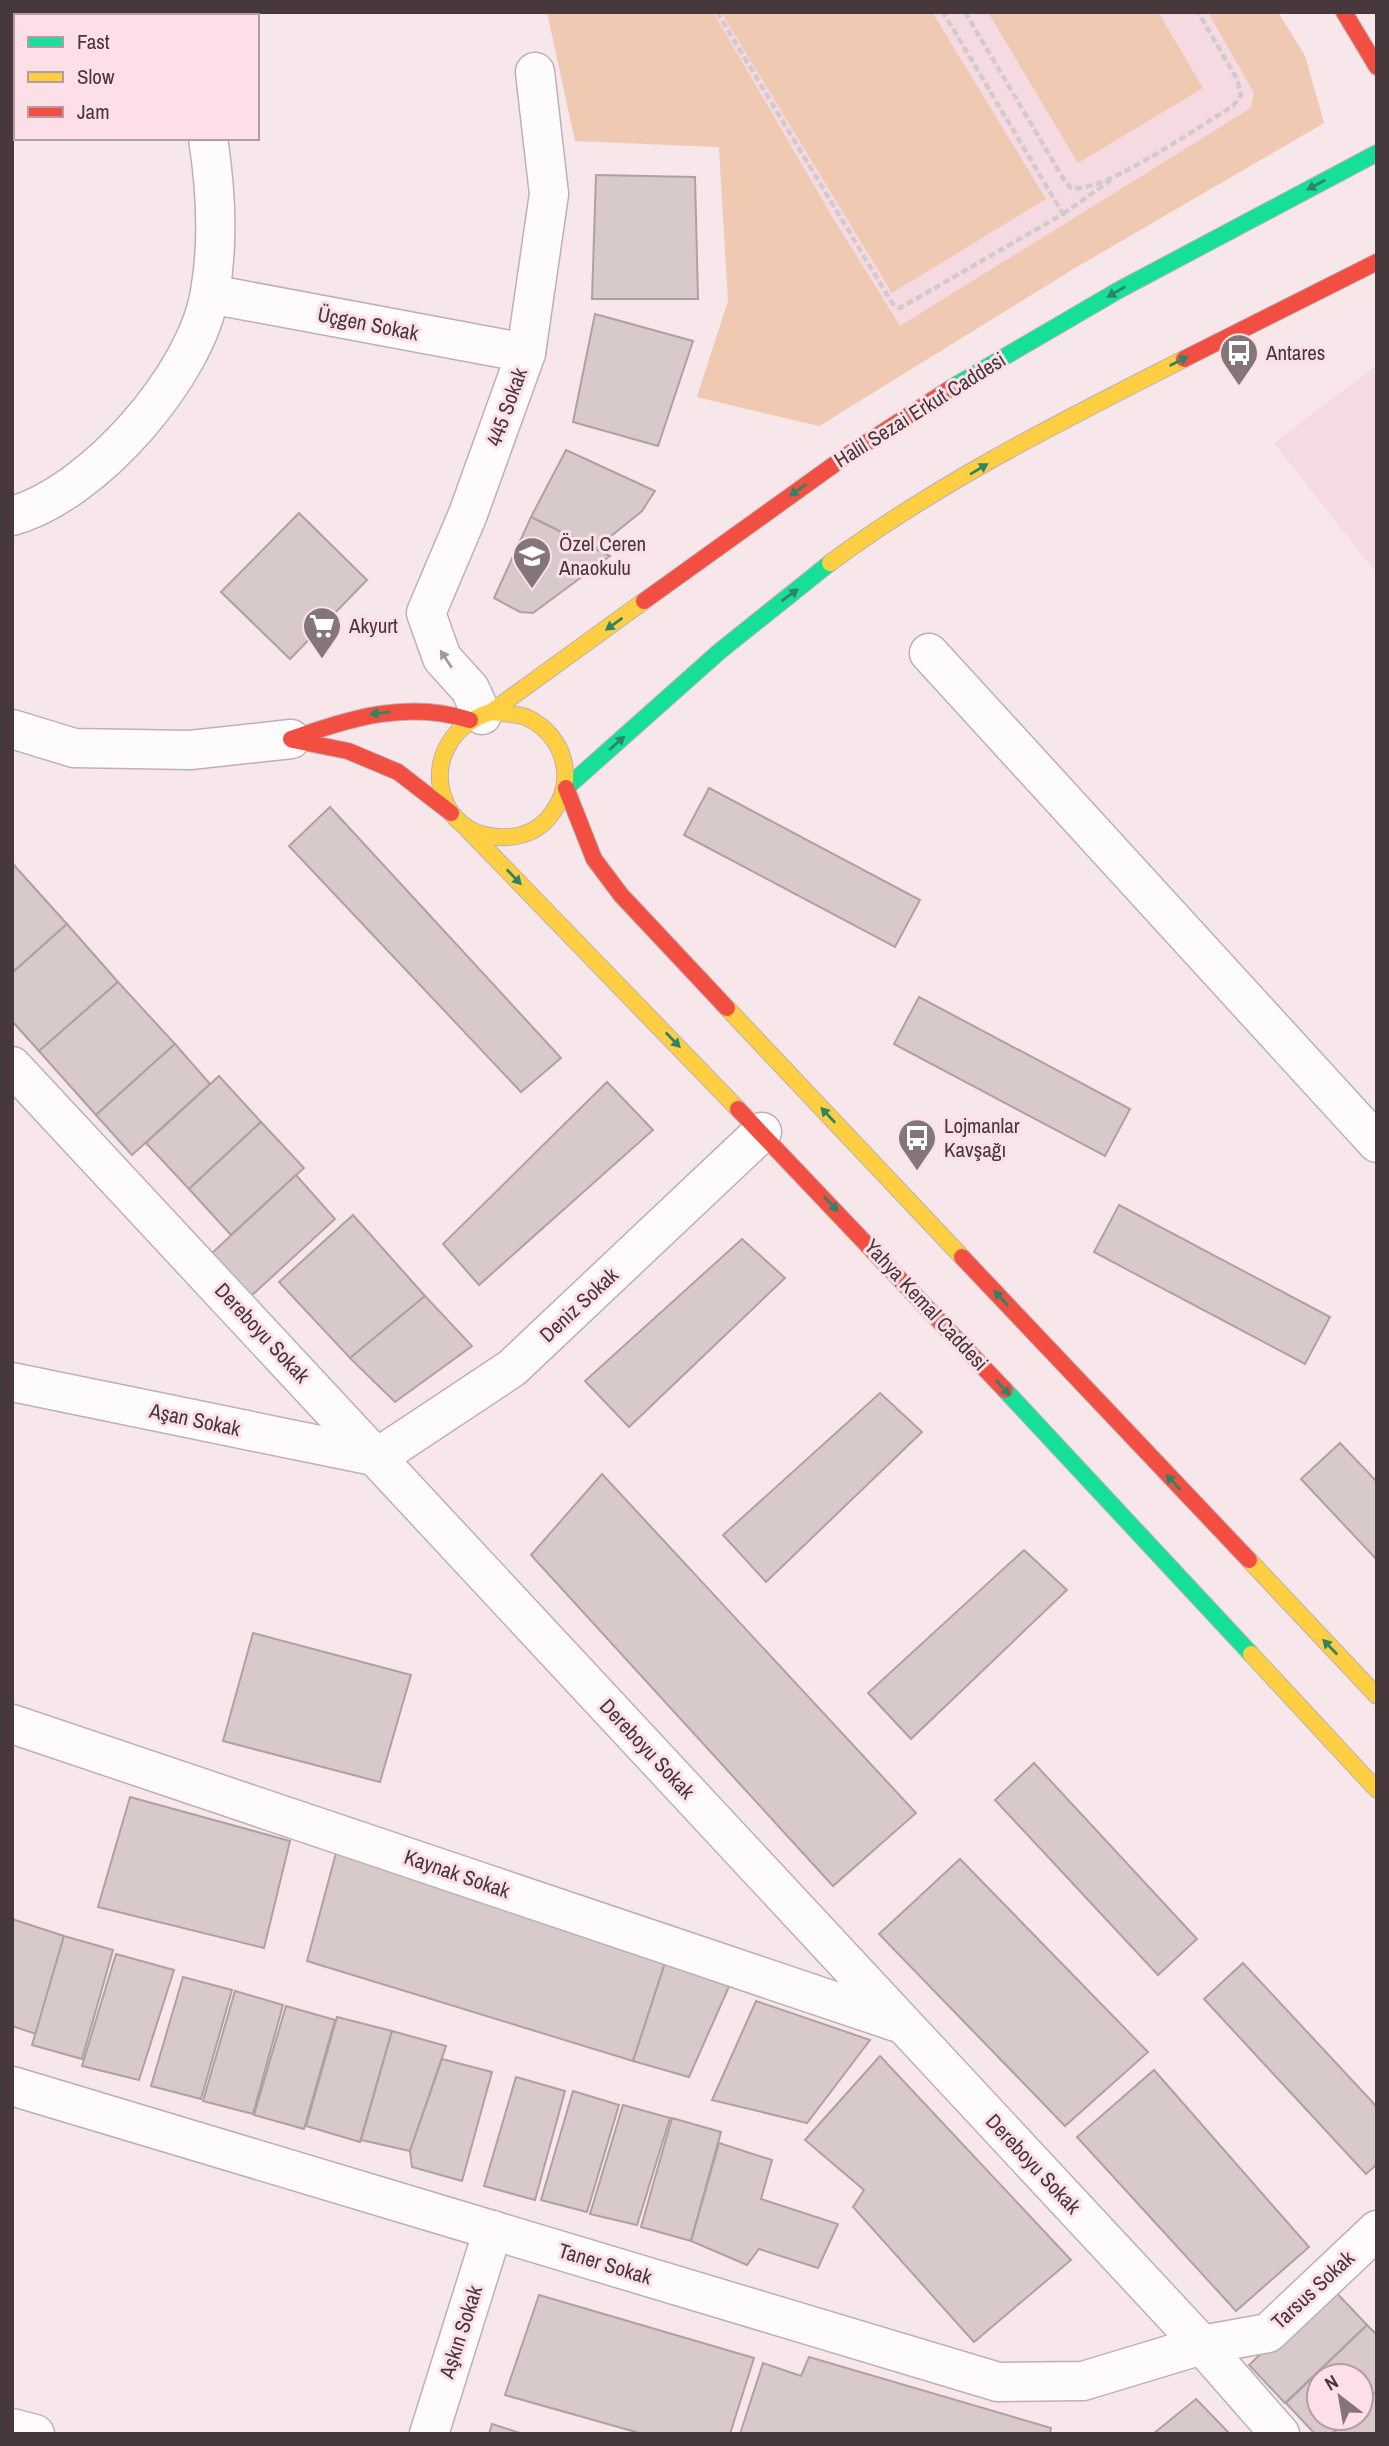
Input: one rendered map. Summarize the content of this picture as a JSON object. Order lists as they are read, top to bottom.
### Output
{
  "streets": {
    "main road": ["Halil Sezai Erkut Caddesi", "Yahya Kemal Caddesi"],
    "street": [
      "Üçgen Sokak",
      "445 Sokak",
      "Deniz Sokak",
      "Dereboyu Sokak",
      "Aşan Sokak",
      "Kaynak Sokak",
      "Taner Sokak",
      "Tarsus Sokak",
      "Aşkın Sokak"
    ]
  },
  "crossings": [
    ["Üçgen Sokak", "445 Sokak"],
    ["445 Sokak", "Halil Sezai Erkut Caddesi"],
    ["445 Sokak", "Yahya Kemal Caddesi"],
    ["Halil Sezai Erkut Caddesi", "Yahya Kemal Caddesi"],
    ["Deniz Sokak", "Yahya Kemal Caddesi"],
    ["Deniz Sokak", "Dereboyu Sokak"],
    ["Deniz Sokak", "Aşan Sokak"],
    ["Dereboyu Sokak", "Aşan Sokak"],
    ["Dereboyu Sokak", "Kaynak Sokak"],
    ["Dereboyu Sokak", "Taner Sokak"],
    ["Dereboyu Sokak", "Tarsus Sokak"],
    ["Taner Sokak", "Tarsus Sokak"],
    ["Taner Sokak", "Aşkın Sokak"]
  ],
  "one_way": ["445 Sokak"],
  "places": {
    "bus stop": ["Antares", "Lojmanlar Kavşağı"],
    "school or university": ["Özel Ceren Anaokulu"],
    "supermarket": ["Akyurt"]
  },
  "legend": ["Fast", "Slow", "Jam"],
  "north": "top left"
}
